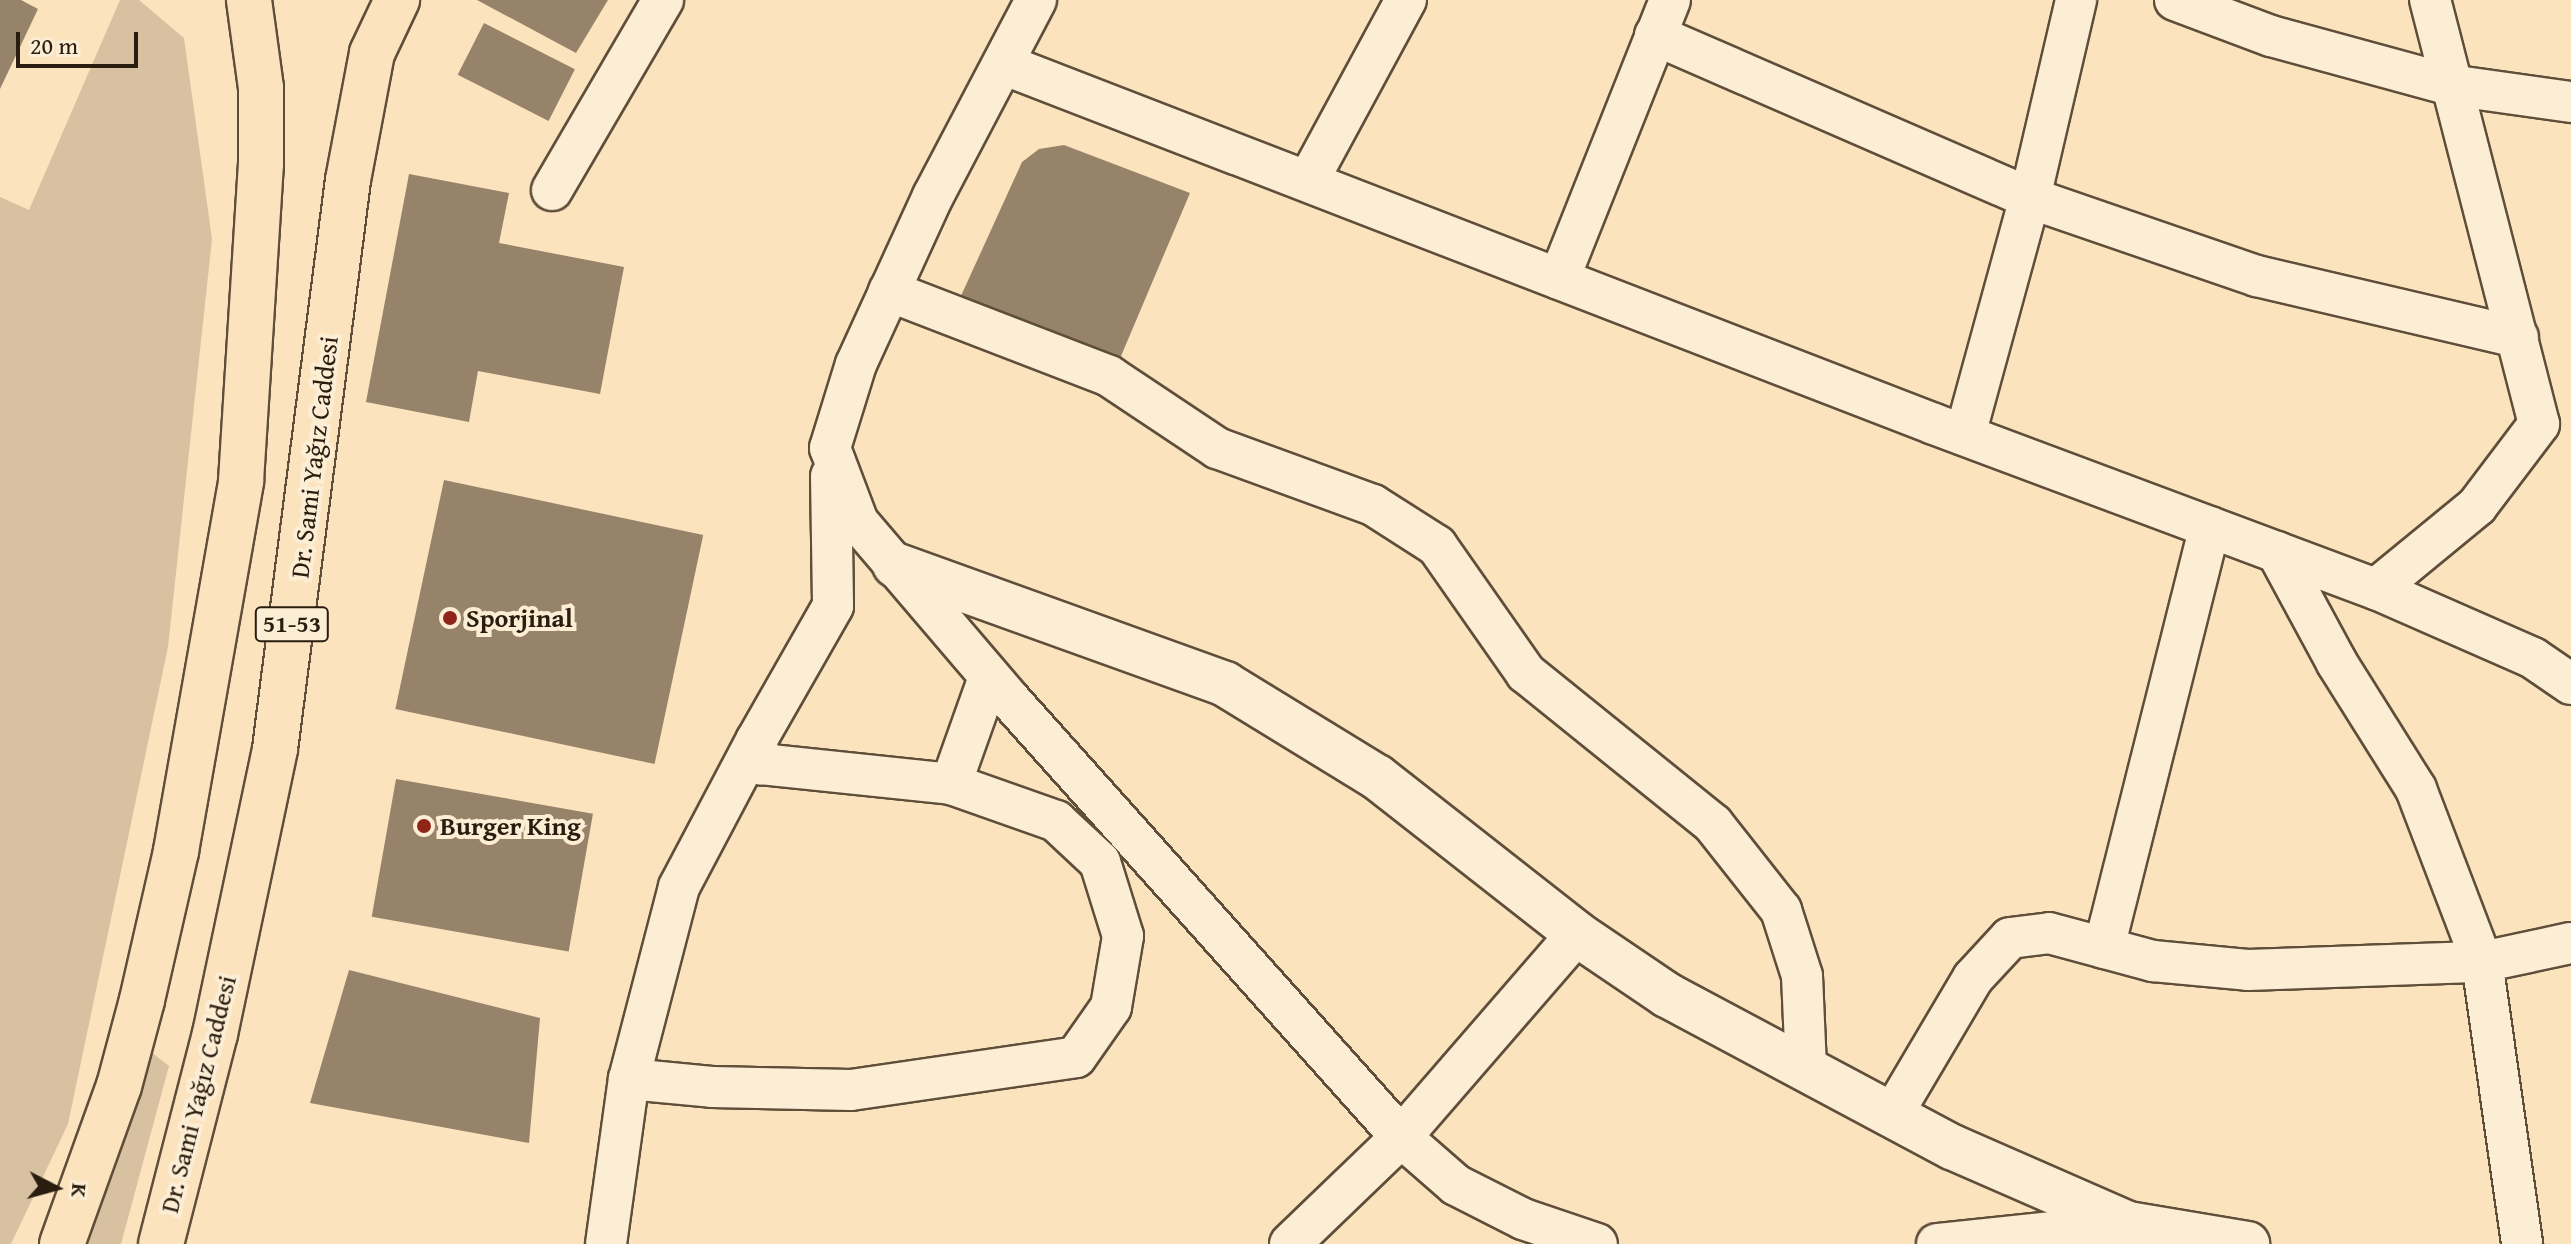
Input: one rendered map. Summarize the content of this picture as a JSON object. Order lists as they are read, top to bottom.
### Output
{
  "streets": {
    "main road": ["Dr. Sami Yağız Caddesi", "51-53"]
  },
  "places": ["Sporjinal", "Burger King"],
  "scale_bar": "20 m",
  "north": "right"
}
